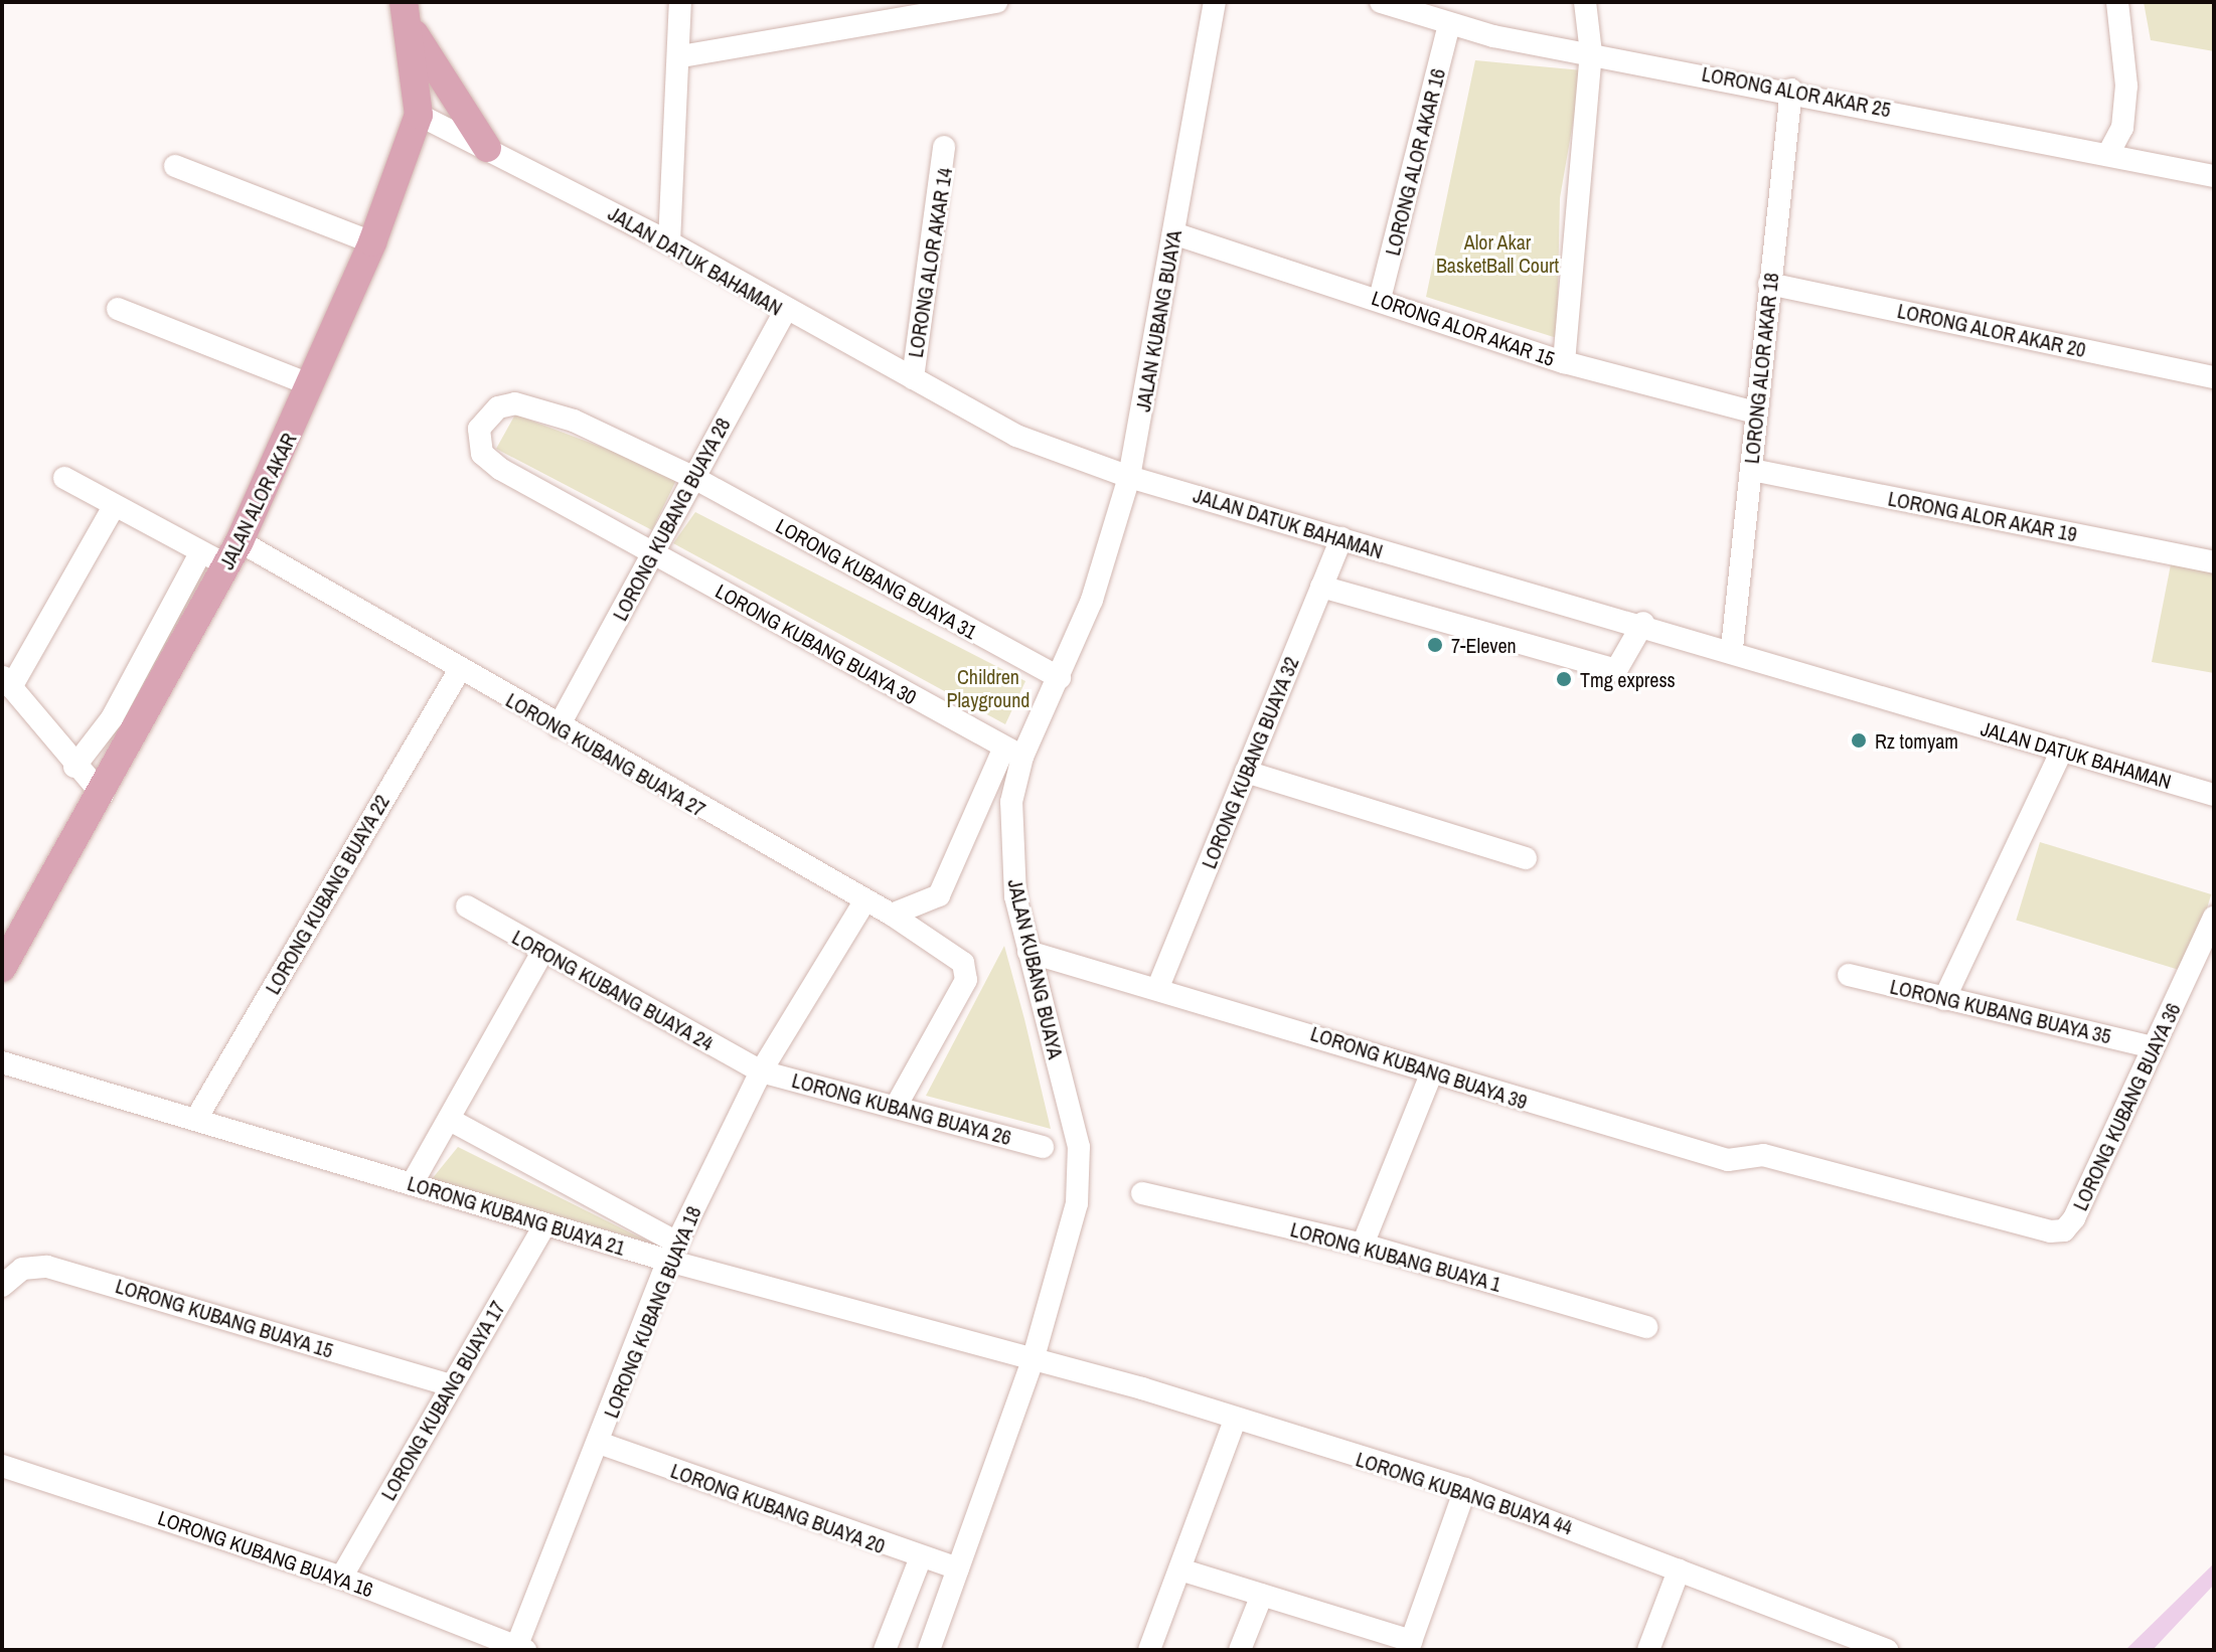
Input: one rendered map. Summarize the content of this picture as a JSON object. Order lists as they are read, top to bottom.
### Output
{
  "streets": {
    "main road": ["JALAN ALOR AKAR"],
    "street": [
      "LORONG ALOR AKAR 25",
      "LORONG ALOR AKAR 16",
      "JALAN DATUK BAHAMAN",
      "LORONG ALOR AKAR 14",
      "JALAN KUBANG BUAYA",
      "LORONG ALOR AKAR 15",
      "LORONG ALOR AKAR 20",
      "LORONG ALOR AKAR 18",
      "LORONG ALOR AKAR 19",
      "LORONG KUBANG BUAYA 28",
      "LORONG KUBANG BUAYA 31",
      "LORONG KUBANG BUAYA 30",
      "LORONG KUBANG BUAYA 27",
      "LORONG KUBANG BUAYA 32",
      "LORONG KUBANG BUAYA 22",
      "LORONG KUBANG BUAYA 24",
      "LORONG KUBANG BUAYA 35",
      "LORONG KUBANG BUAYA 39",
      "LORONG KUBANG BUAYA 36",
      "LORONG KUBANG BUAYA 26",
      "LORONG KUBANG BUAYA 21",
      "LORONG KUBANG BUAYA 1",
      "LORONG KUBANG BUAYA 18",
      "LORONG KUBANG BUAYA 15",
      "LORONG KUBANG BUAYA 17",
      "LORONG KUBANG BUAYA 44",
      "LORONG KUBANG BUAYA 20",
      "LORONG KUBANG BUAYA 16"
    ]
  },
  "crossings": [
    ["LORONG ALOR AKAR 25", "LORONG ALOR AKAR 16"],
    ["LORONG ALOR AKAR 25", "LORONG ALOR AKAR 18"],
    ["LORONG ALOR AKAR 16", "LORONG ALOR AKAR 15"],
    ["JALAN DATUK BAHAMAN", "LORONG ALOR AKAR 14"],
    ["JALAN DATUK BAHAMAN", "JALAN KUBANG BUAYA"],
    ["JALAN DATUK BAHAMAN", "LORONG ALOR AKAR 18"],
    ["JALAN DATUK BAHAMAN", "JALAN ALOR AKAR"],
    ["JALAN DATUK BAHAMAN", "LORONG KUBANG BUAYA 28"],
    ["JALAN DATUK BAHAMAN", "LORONG KUBANG BUAYA 32"],
    ["JALAN KUBANG BUAYA", "LORONG ALOR AKAR 15"],
    ["JALAN KUBANG BUAYA", "LORONG KUBANG BUAYA 31"],
    ["JALAN KUBANG BUAYA", "LORONG KUBANG BUAYA 30"],
    ["JALAN KUBANG BUAYA", "LORONG KUBANG BUAYA 39"],
    ["JALAN KUBANG BUAYA", "LORONG KUBANG BUAYA 21"],
    ["JALAN KUBANG BUAYA", "LORONG KUBANG BUAYA 44"],
    ["JALAN KUBANG BUAYA", "LORONG KUBANG BUAYA 20"],
    ["LORONG ALOR AKAR 15", "LORONG ALOR AKAR 18"],
    ["LORONG ALOR AKAR 20", "LORONG ALOR AKAR 18"],
    ["LORONG ALOR AKAR 18", "LORONG ALOR AKAR 19"],
    ["JALAN ALOR AKAR", "LORONG KUBANG BUAYA 27"],
    ["LORONG KUBANG BUAYA 28", "LORONG KUBANG BUAYA 31"],
    ["LORONG KUBANG BUAYA 28", "LORONG KUBANG BUAYA 30"],
    ["LORONG KUBANG BUAYA 28", "LORONG KUBANG BUAYA 27"],
    ["LORONG KUBANG BUAYA 31", "LORONG KUBANG BUAYA 30"],
    ["LORONG KUBANG BUAYA 27", "LORONG KUBANG BUAYA 22"],
    ["LORONG KUBANG BUAYA 27", "LORONG KUBANG BUAYA 26"],
    ["LORONG KUBANG BUAYA 27", "LORONG KUBANG BUAYA 18"],
    ["LORONG KUBANG BUAYA 32", "LORONG KUBANG BUAYA 39"],
    ["LORONG KUBANG BUAYA 22", "LORONG KUBANG BUAYA 21"],
    ["LORONG KUBANG BUAYA 24", "LORONG KUBANG BUAYA 26"],
    ["LORONG KUBANG BUAYA 24", "LORONG KUBANG BUAYA 18"],
    ["LORONG KUBANG BUAYA 35", "LORONG KUBANG BUAYA 36"],
    ["LORONG KUBANG BUAYA 39", "LORONG KUBANG BUAYA 36"],
    ["LORONG KUBANG BUAYA 26", "LORONG KUBANG BUAYA 18"],
    ["LORONG KUBANG BUAYA 21", "LORONG KUBANG BUAYA 18"],
    ["LORONG KUBANG BUAYA 21", "LORONG KUBANG BUAYA 17"],
    ["LORONG KUBANG BUAYA 21", "LORONG KUBANG BUAYA 44"],
    ["LORONG KUBANG BUAYA 18", "LORONG KUBANG BUAYA 20"],
    ["LORONG KUBANG BUAYA 18", "LORONG KUBANG BUAYA 16"],
    ["LORONG KUBANG BUAYA 15", "LORONG KUBANG BUAYA 17"],
    ["LORONG KUBANG BUAYA 17", "LORONG KUBANG BUAYA 16"]
  ],
  "parks": ["Alor Akar BasketBall Court", "Children Playground"],
  "places": ["7-Eleven", "Tmg express", "Rz tomyam"]
}
